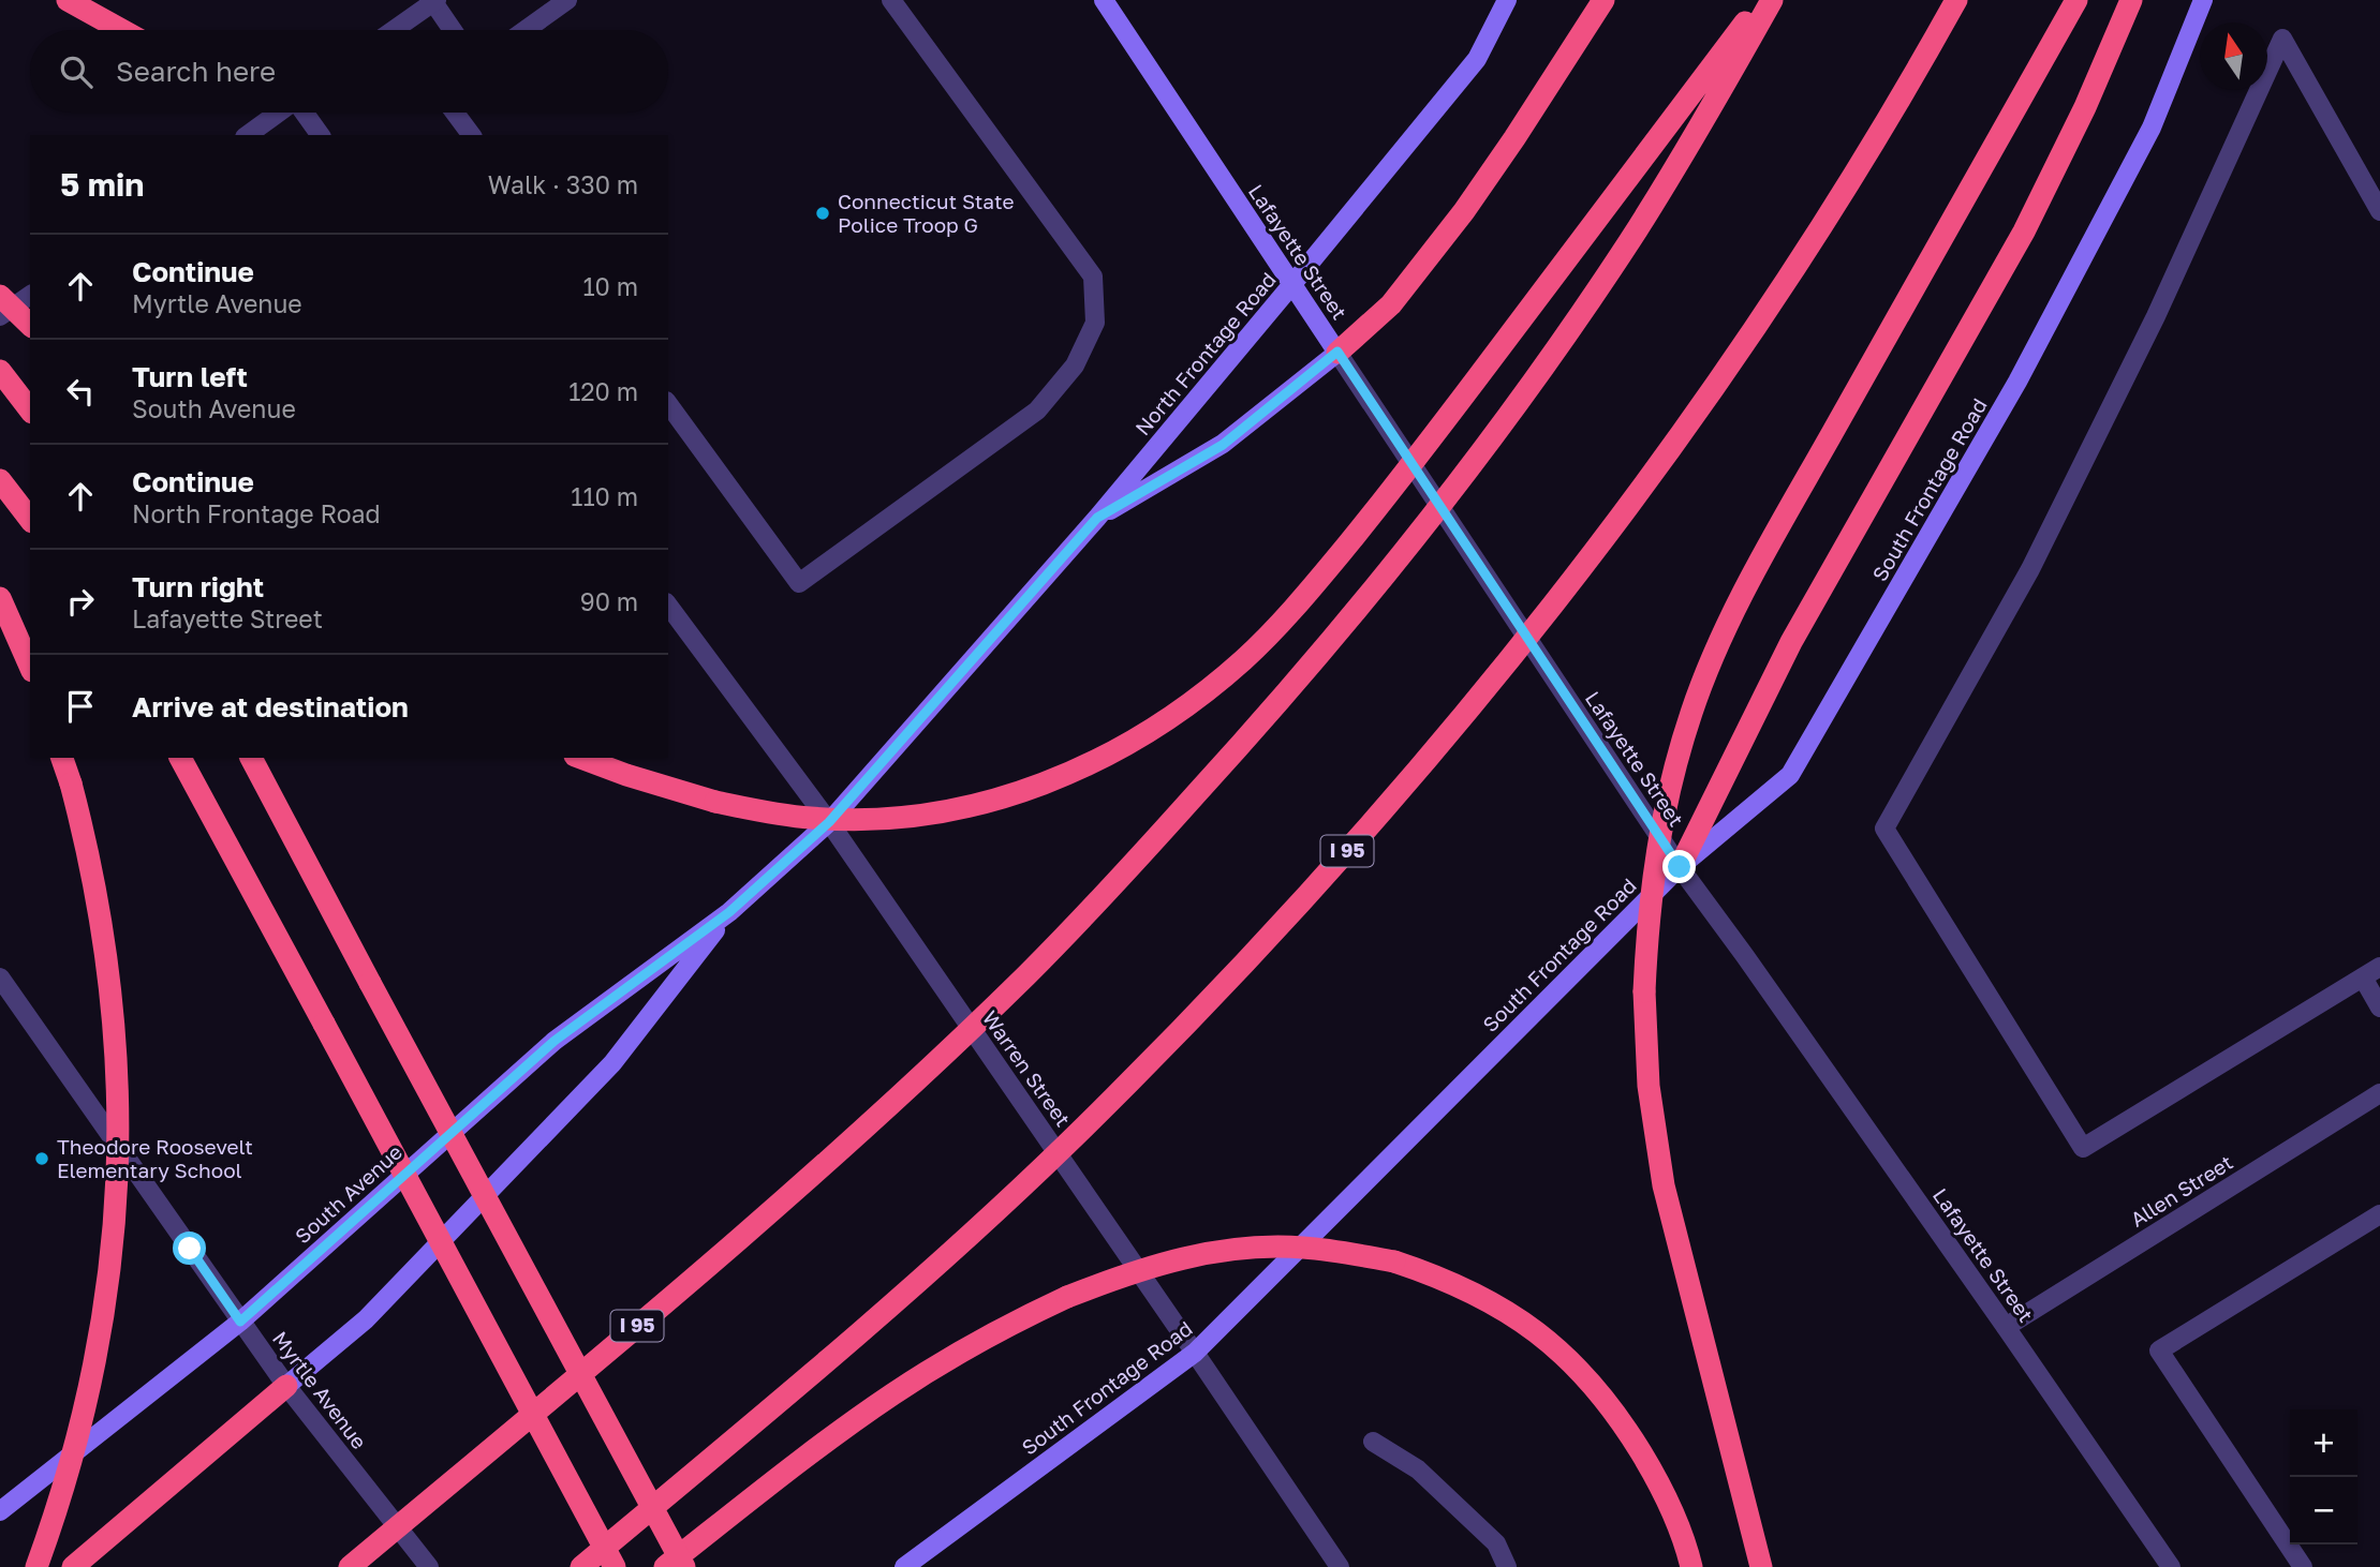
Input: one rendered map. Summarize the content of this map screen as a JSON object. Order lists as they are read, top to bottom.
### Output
{
  "streets": {
    "highway": ["I 95"],
    "main road": [
      "Lafayette Street",
      "North Frontage Road",
      "South Frontage Road",
      "South Avenue"
    ],
    "street": ["Warren Street", "Allen Street", "Myrtle Avenue"]
  },
  "crossings": [
    ["Lafayette Street", "North Frontage Road"],
    ["Lafayette Street", "South Frontage Road"],
    ["Lafayette Street", "Allen Street"],
    ["North Frontage Road", "Warren Street"],
    ["North Frontage Road", "South Avenue"],
    ["South Frontage Road", "Warren Street"],
    ["Warren Street", "South Avenue"],
    ["South Avenue", "Myrtle Avenue"]
  ],
  "places": ["Connecticut State Police Troop G", "Theodore Roosevelt Elementary School"],
  "north": "top",
  "page": {
    "search": "Search here",
    "heading": ["5 min", "Walk · 330 m"],
    "list": [
      ["Continue", "Myrtle Avenue", "10 m"],
      ["Turn left", "South Avenue", "120 m"],
      ["Continue", "North Frontage Road", "110 m"],
      ["Turn right", "Lafayette Street", "90 m"],
      "Arrive at destination"
    ],
    "map_buttons": ["+", "−"]
  }
}
